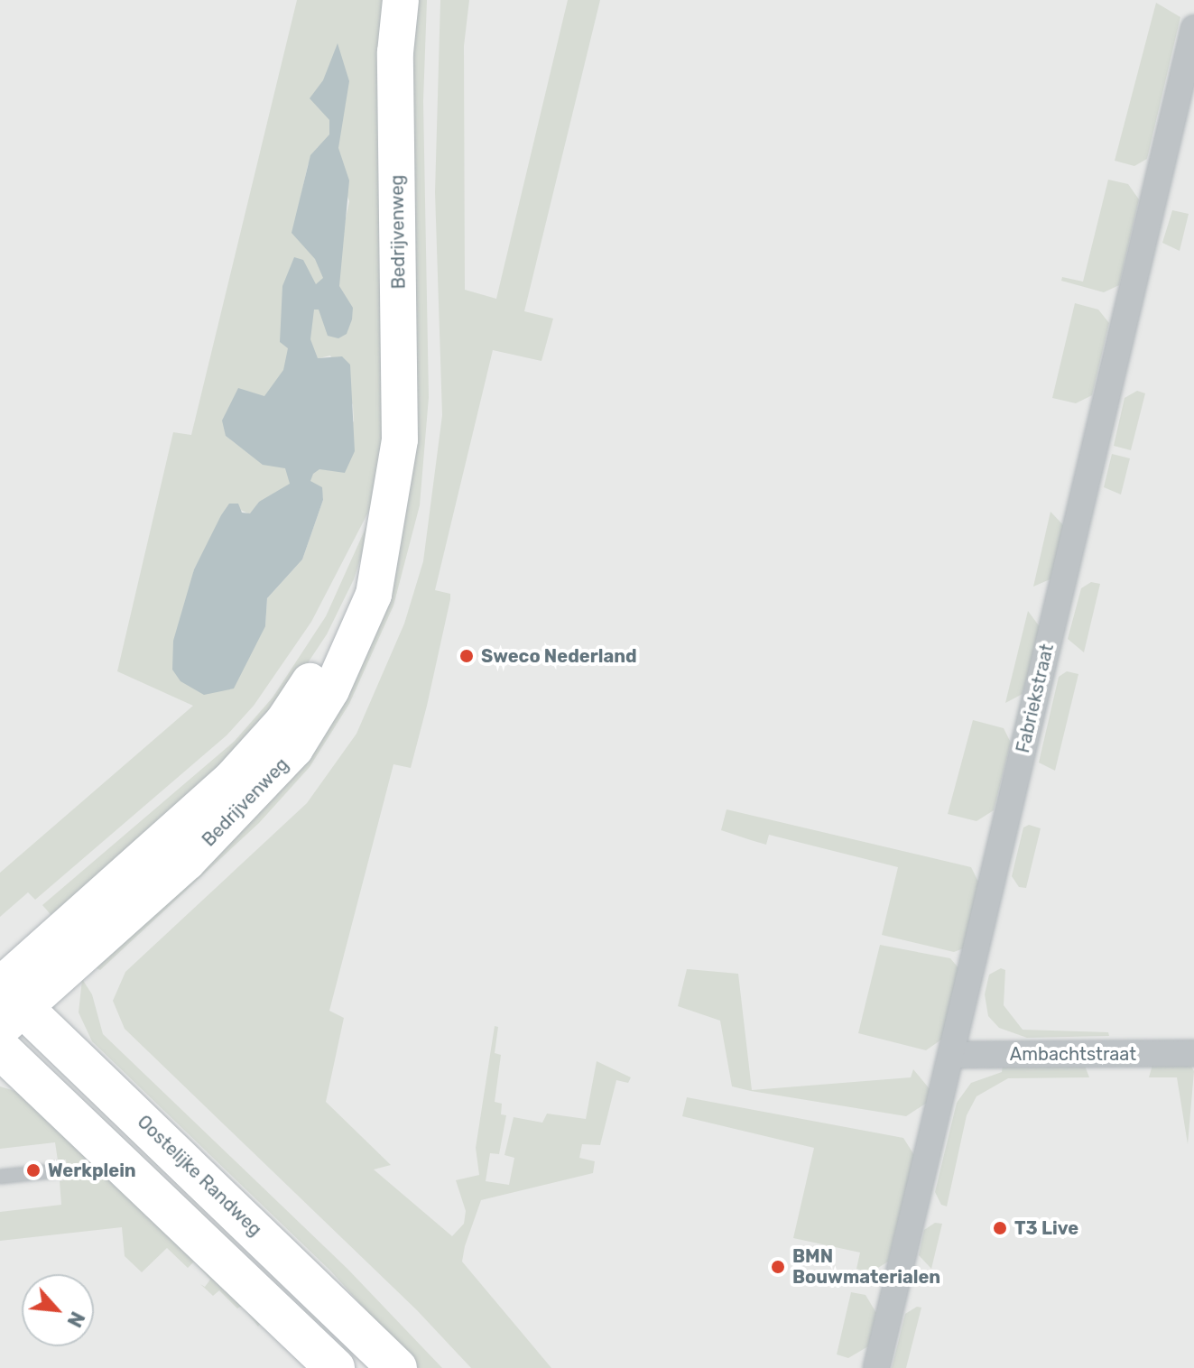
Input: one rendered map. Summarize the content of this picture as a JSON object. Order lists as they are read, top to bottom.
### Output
{
  "streets": {
    "main road": ["Bedrijvenweg", "Oostelijke Randweg"],
    "street": ["Fabriekstraat", "Ambachtstraat"]
  },
  "crossings": [
    ["Bedrijvenweg", "Oostelijke Randweg"],
    ["Fabriekstraat", "Ambachtstraat"]
  ],
  "places": [
    "Sweco Nederland",
    "Werkplein",
    "T3 Live",
    "BMN Bouwmaterialen"
  ],
  "north": "bottom right"
}
